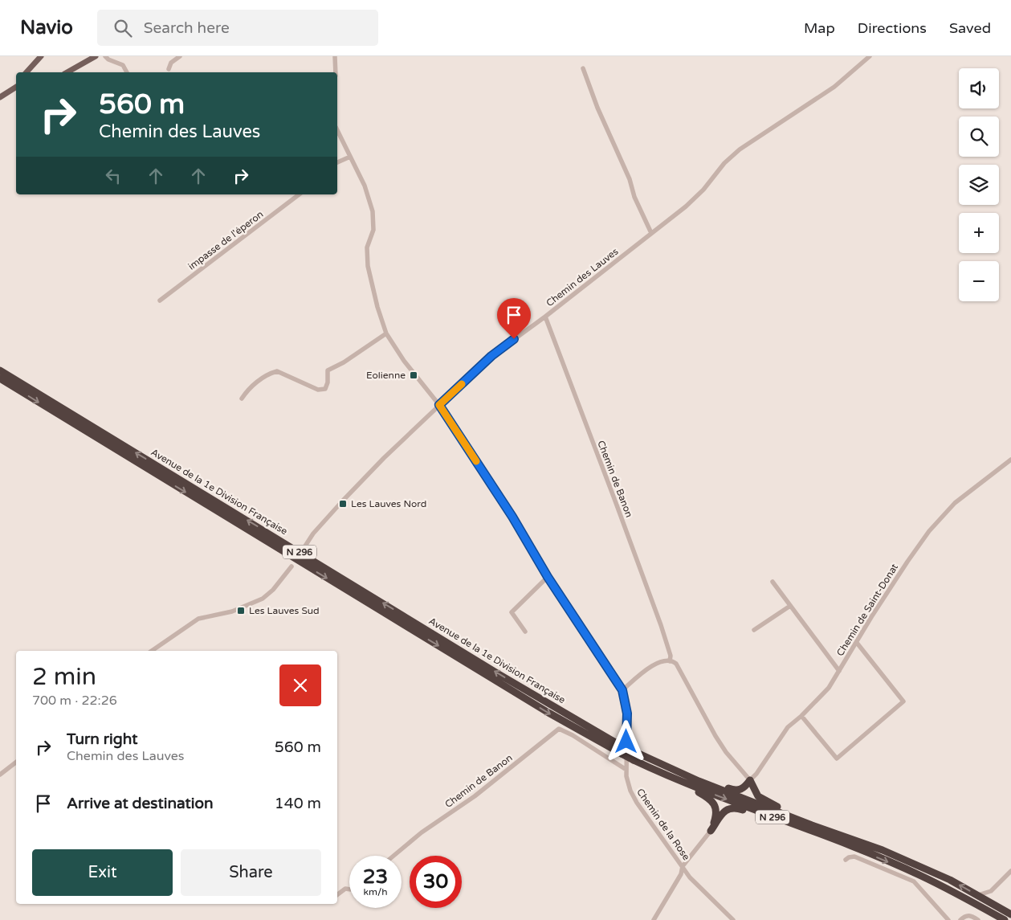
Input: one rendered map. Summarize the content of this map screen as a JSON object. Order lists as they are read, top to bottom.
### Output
{
  "streets": {
    "highway": ["Avenue de la 1e Division Française", "N 296"],
    "street": [
      "impasse de l'éperon",
      "Chemin des Lauves",
      "Chemin de Banon",
      "Chemin de Saint-Donat",
      "Chemin de la Rose"
    ]
  },
  "crossings": [
    ["Chemin des Lauves", "Chemin de Banon"],
    ["Chemin des Lauves", "Chemin de la Rose"],
    ["Chemin de Banon", "Chemin de la Rose"]
  ],
  "places": {
    "transit": ["Eolienne", "Les Lauves Nord", "Les Lauves Sud"]
  },
  "page": {
    "header": "Navio",
    "search": "Search here",
    "nav": ["Map", "Directions", "Saved"],
    "map_buttons": ["+", "−"],
    "turn": ["560 m", "Chemin des Lauves"],
    "heading": ["2 min", "700 m · 22:26"],
    "list": [
      {
        "name": "Turn right",
        "note": "Chemin des Lauves",
        "value": "560 m"
      },
      {
        "name": "Arrive at destination",
        "value": "140 m"
      }
    ],
    "buttons": ["Exit", "Share"],
    "speed": "23 km/h",
    "limit": "30"
  }
}
